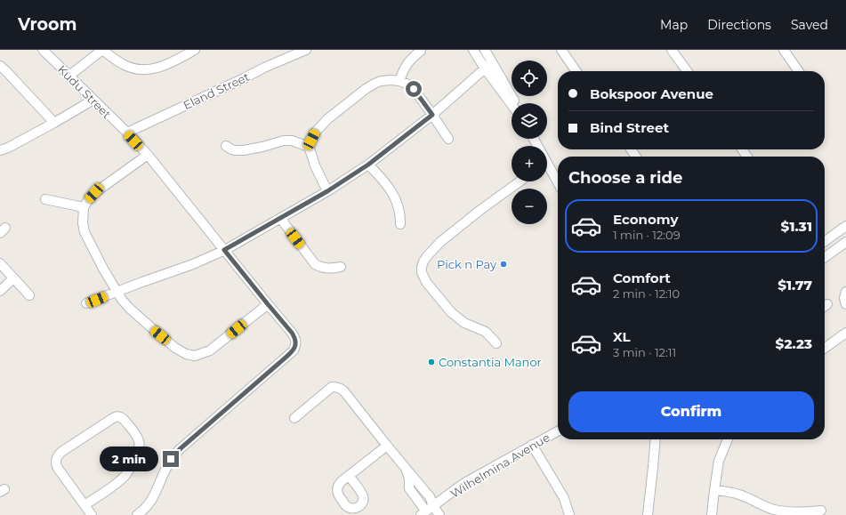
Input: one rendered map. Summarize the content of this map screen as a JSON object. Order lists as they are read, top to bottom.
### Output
{
  "streets": {
    "street": ["Eland Street", "Kudu Street", "Wilhelmina Avenue"]
  },
  "crossings": [
    ["Eland Street", "Kudu Street"]
  ],
  "places": ["Pick n Pay", "Constantia Manor"],
  "page": {
    "header": "Vroom",
    "nav": ["Map", "Directions", "Saved"],
    "map_buttons": ["+", "−"],
    "banner": ["Bokspoor Avenue", "Bind Street"],
    "heading": "Choose a ride",
    "list": [
      {
        "name": "Economy",
        "note": "1 min · 12:09",
        "value": "$1.31"
      },
      {
        "name": "Comfort",
        "note": "2 min · 12:10",
        "value": "$1.77"
      },
      {
        "name": "XL",
        "note": "3 min · 12:11",
        "value": "$2.23"
      }
    ],
    "buttons": "Confirm",
    "bubble": "2 min"
  }
}
